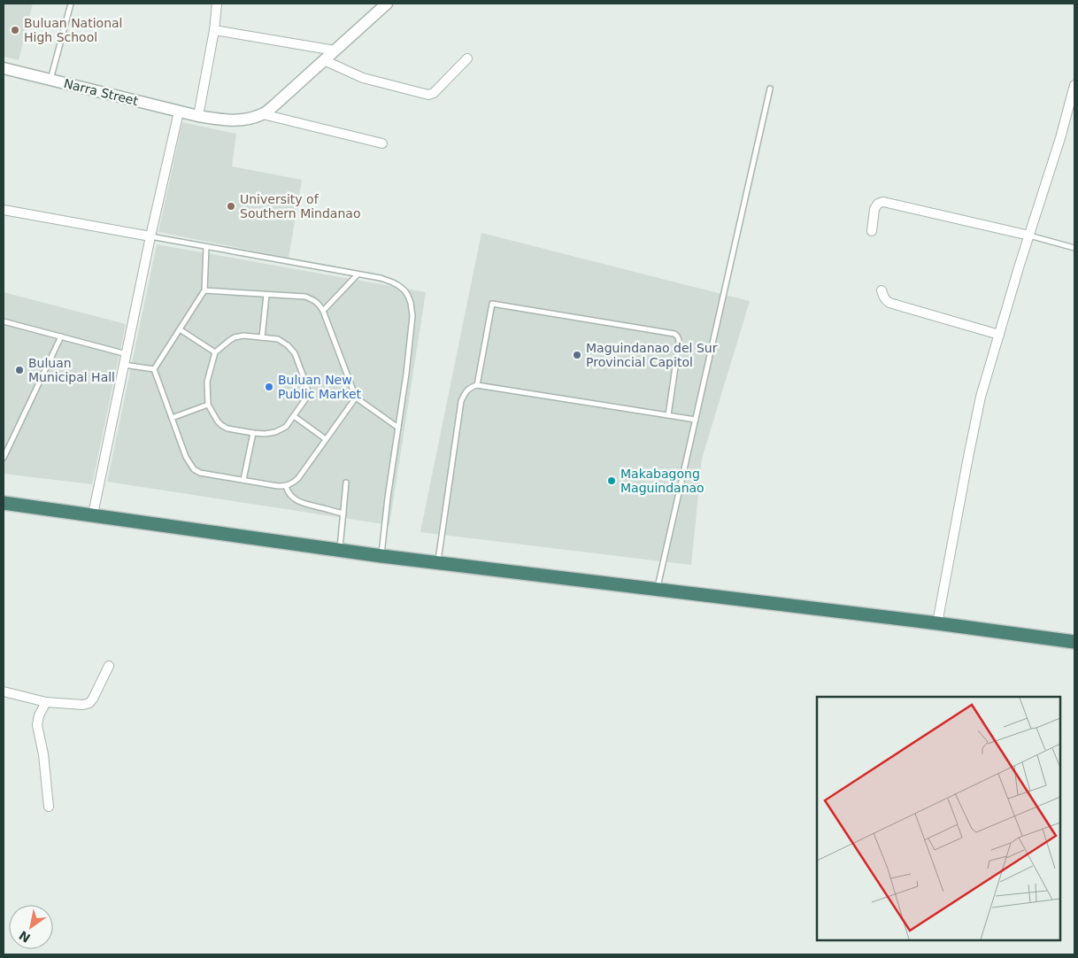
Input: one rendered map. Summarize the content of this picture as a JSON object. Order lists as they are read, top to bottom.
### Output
{
  "streets": {
    "street": ["Narra Street"]
  },
  "places": [
    "Buluan National High School",
    "University of Southern Mindanao",
    "Maguindanao del Sur Provincial Capitol",
    "Buluan Municipal Hall",
    "Buluan New Public Market",
    "Makabagong Maguindanao"
  ],
  "north": "bottom left"
}
